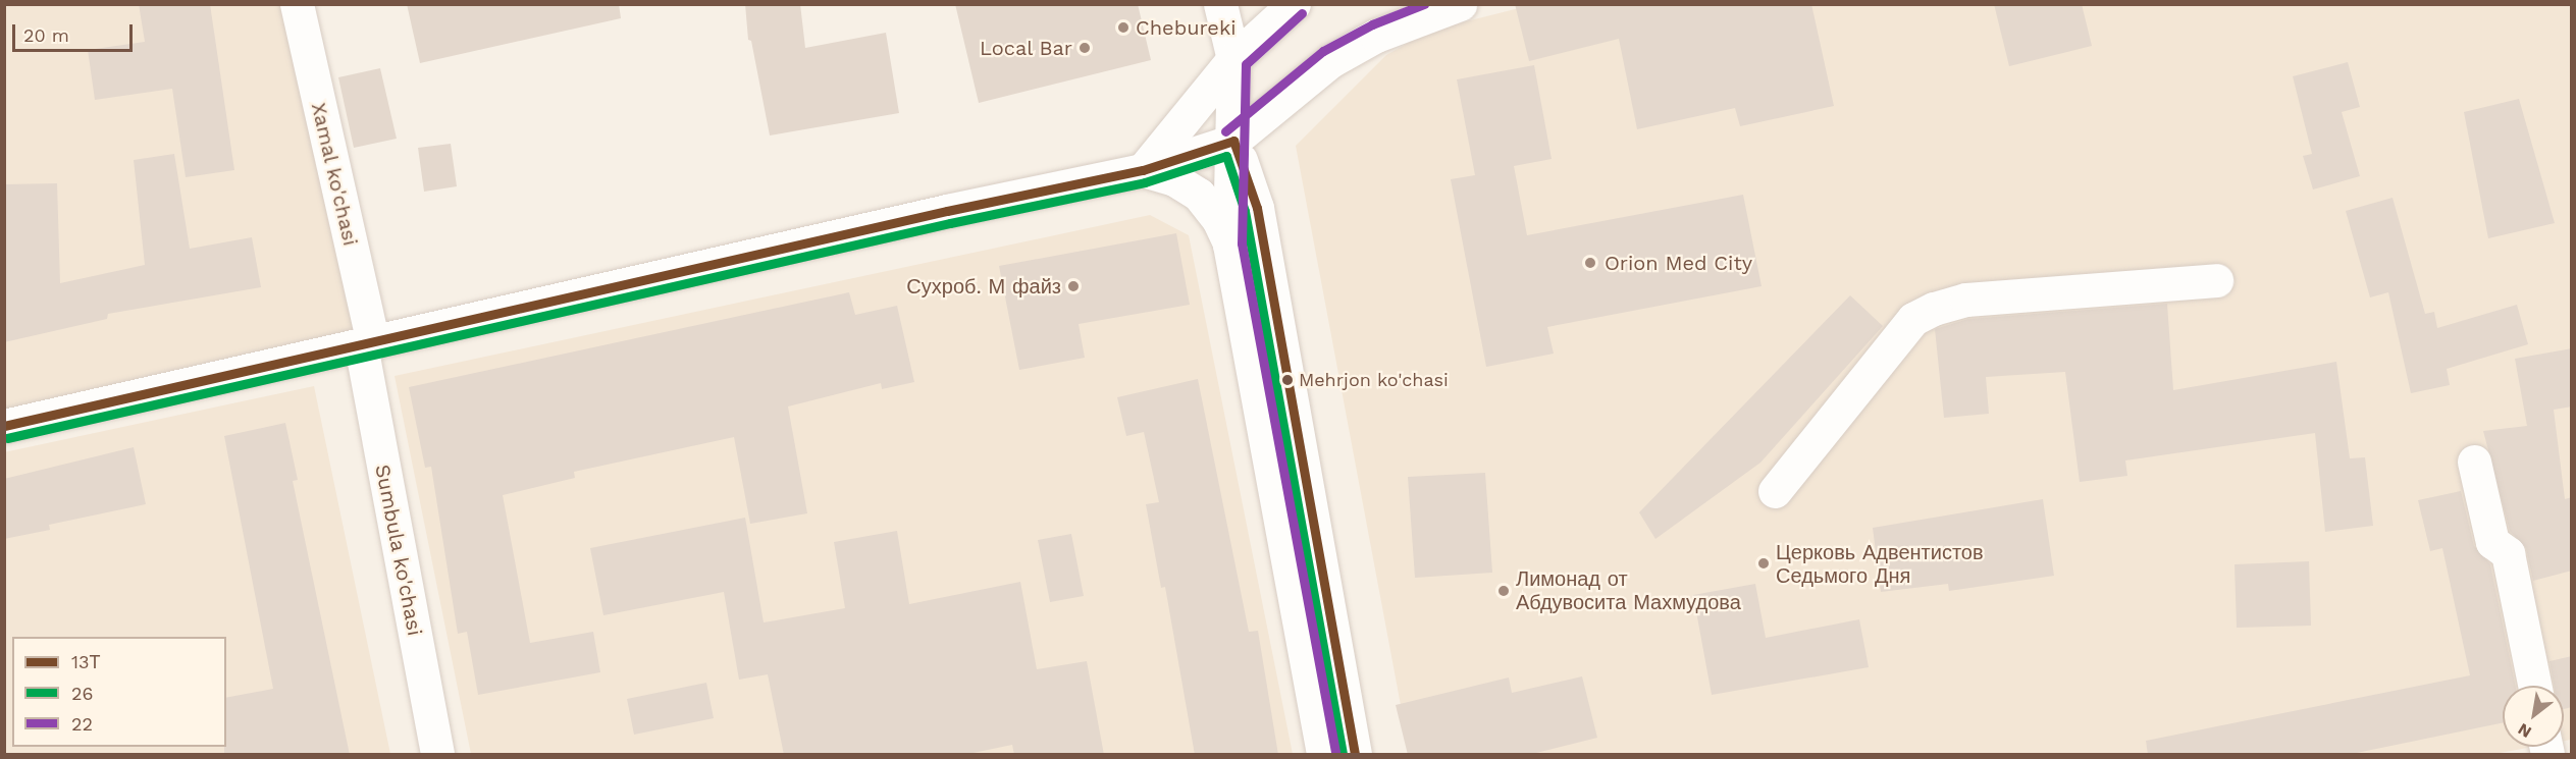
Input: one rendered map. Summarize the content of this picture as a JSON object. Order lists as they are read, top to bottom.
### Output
{
  "streets": {
    "street": ["Xamal ko'chasi", "Sumbula ko'chasi"]
  },
  "crossings": [
    ["Xamal ko'chasi", "Sumbula ko'chasi"]
  ],
  "places": [
    "Chebureki",
    "Local Bar",
    "Orion Med City",
    "Сухроб. М файз",
    "Mehrjon ko'chasi",
    "Церковь Адвентистов Седьмого Дня",
    "Лимонад от Абдувосита Махмудова"
  ],
  "lines": ["transit line 22", "transit line 13Т", "transit line 26"],
  "legend": ["13Т", "26", "22"],
  "scale_bar": "20 m",
  "north": "bottom left"
}
